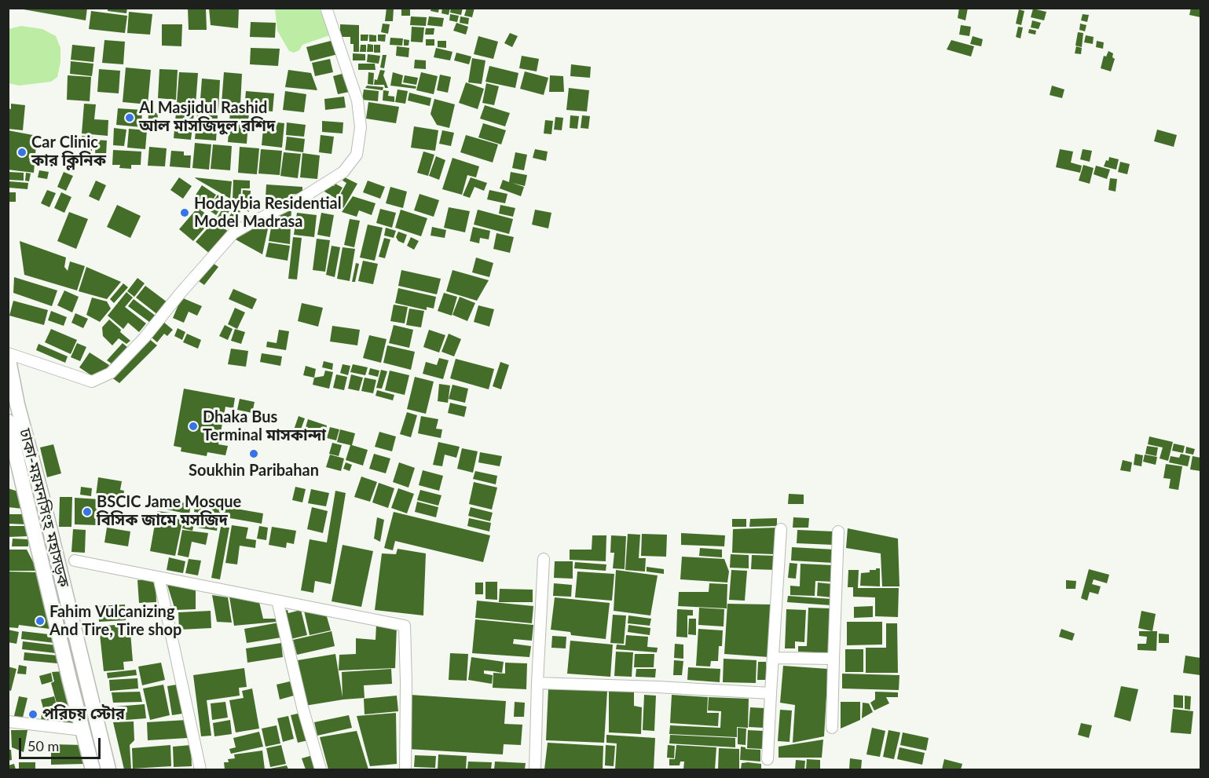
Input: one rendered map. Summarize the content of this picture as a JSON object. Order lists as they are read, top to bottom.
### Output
{
  "streets": {
    "main road": ["ঢাকা-ময়মনসিংহ মহাসড়ক"]
  },
  "places": [
    "Al Masjidul Rashid আল মাসজিদুল রশিদ",
    "Car Clinic কার ক্লিনিক",
    "Hodaybia Residential Model Madrasa",
    "Dhaka Bus Terminal মাসকান্দা",
    "Soukhin Paribahan",
    "BSCIC Jame Mosque বিসিক জামে মসজিদ",
    "Fahim Vulcanizing And Tire, Tire shop",
    "পরিচয় স্টোর"
  ],
  "scale_bar": "50 m"
}
